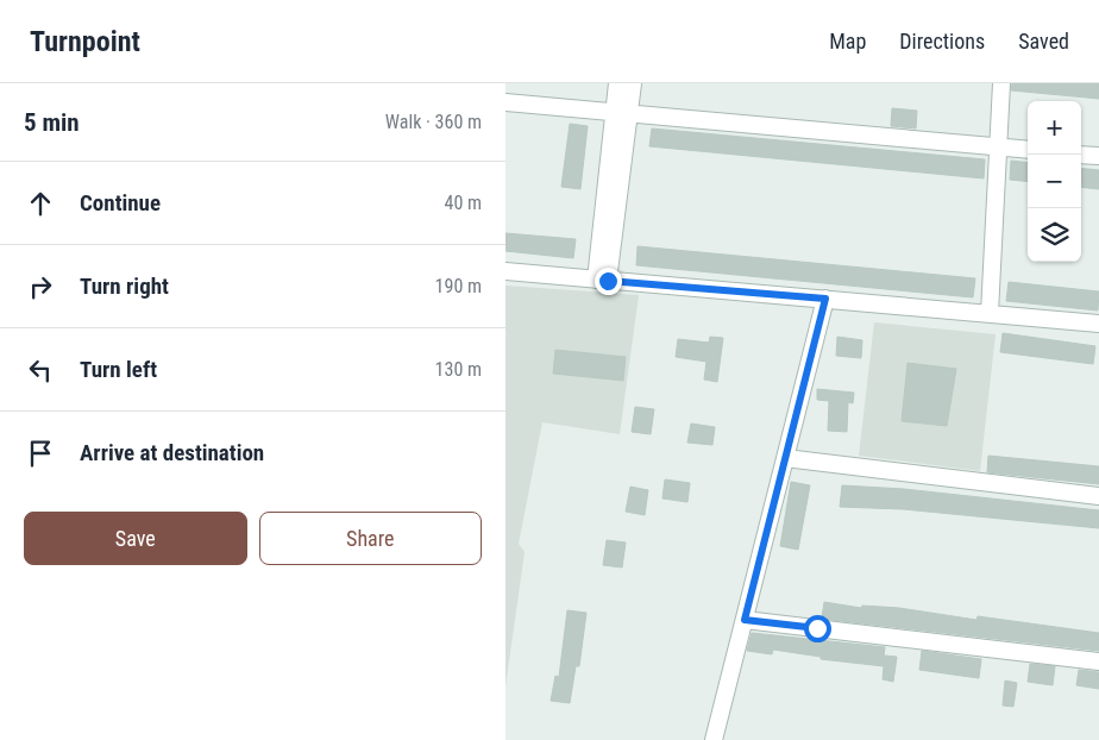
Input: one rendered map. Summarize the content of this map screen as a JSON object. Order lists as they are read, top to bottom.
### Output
{
  "page": {
    "header": "Turnpoint",
    "nav": ["Map", "Directions", "Saved"],
    "heading": ["5 min", "Walk · 360 m"],
    "map_buttons": ["+", "−"],
    "list": [
      ["Continue", "40 m"],
      ["Turn right", "190 m"],
      ["Turn left", "130 m"],
      "Arrive at destination"
    ],
    "buttons": ["Save", "Share"]
  }
}
